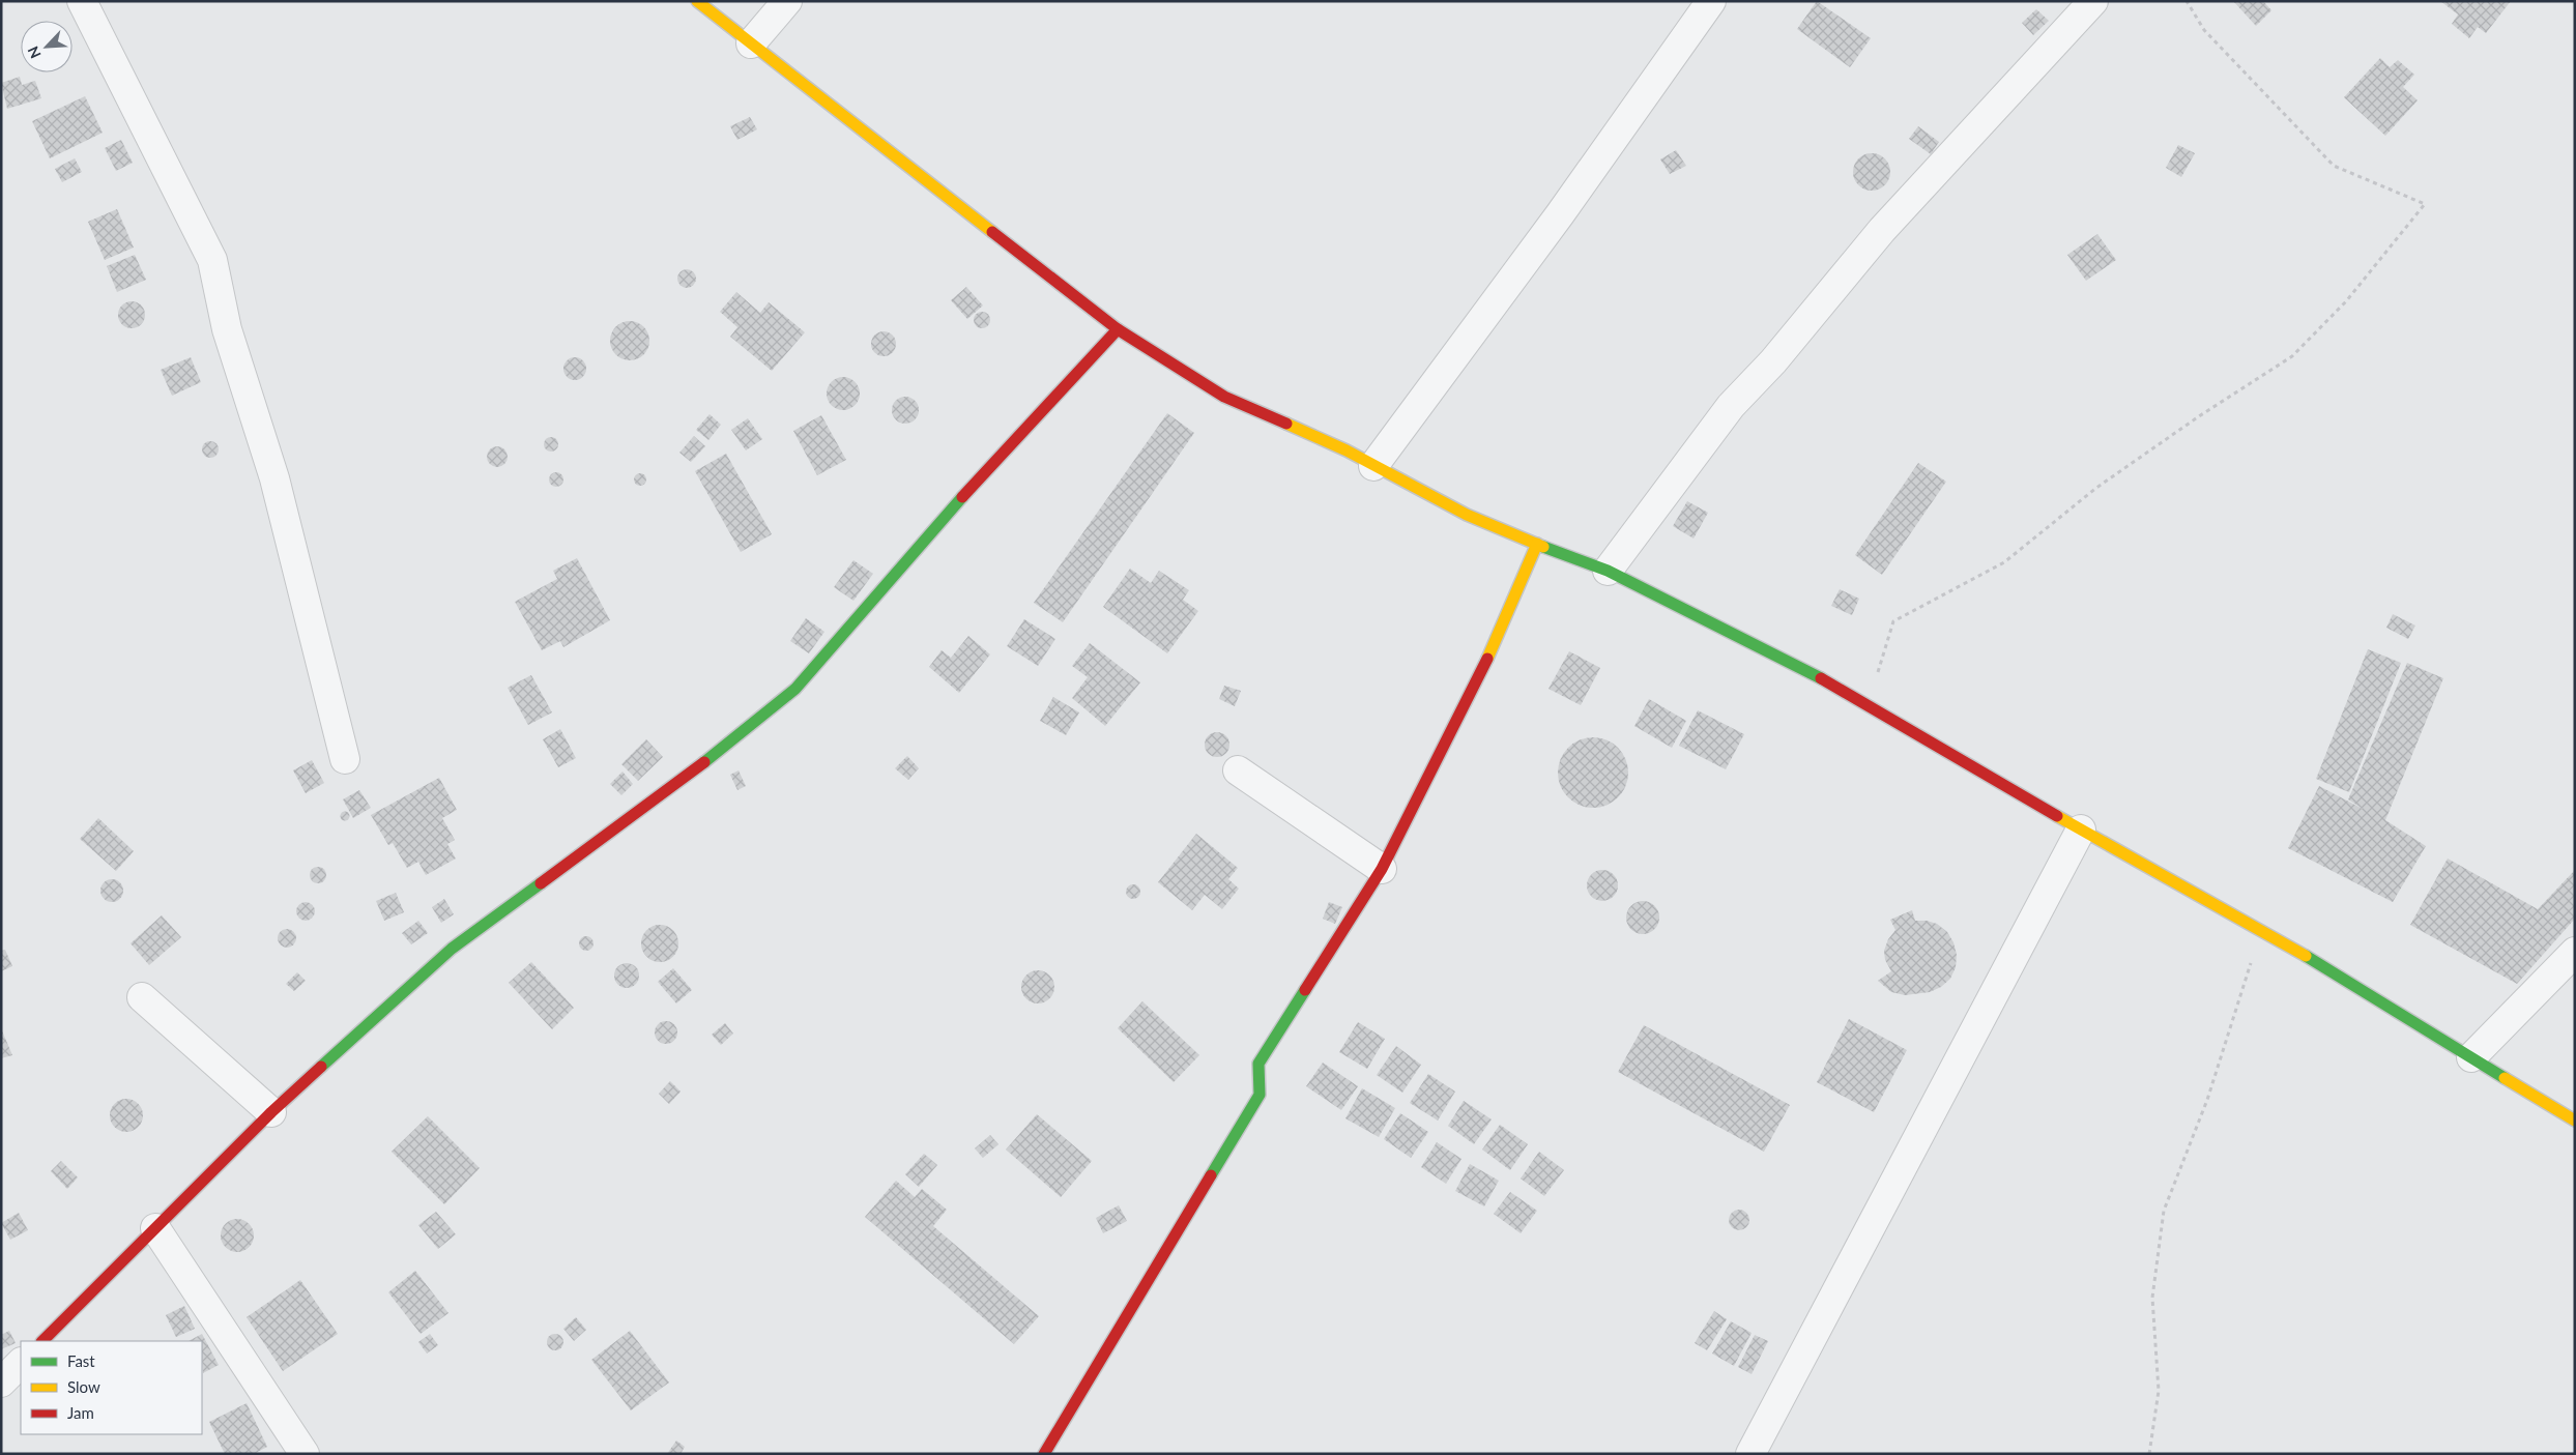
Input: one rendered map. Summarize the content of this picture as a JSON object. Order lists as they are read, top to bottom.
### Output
{
  "legend": ["Fast", "Slow", "Jam"],
  "north": "bottom left"
}
